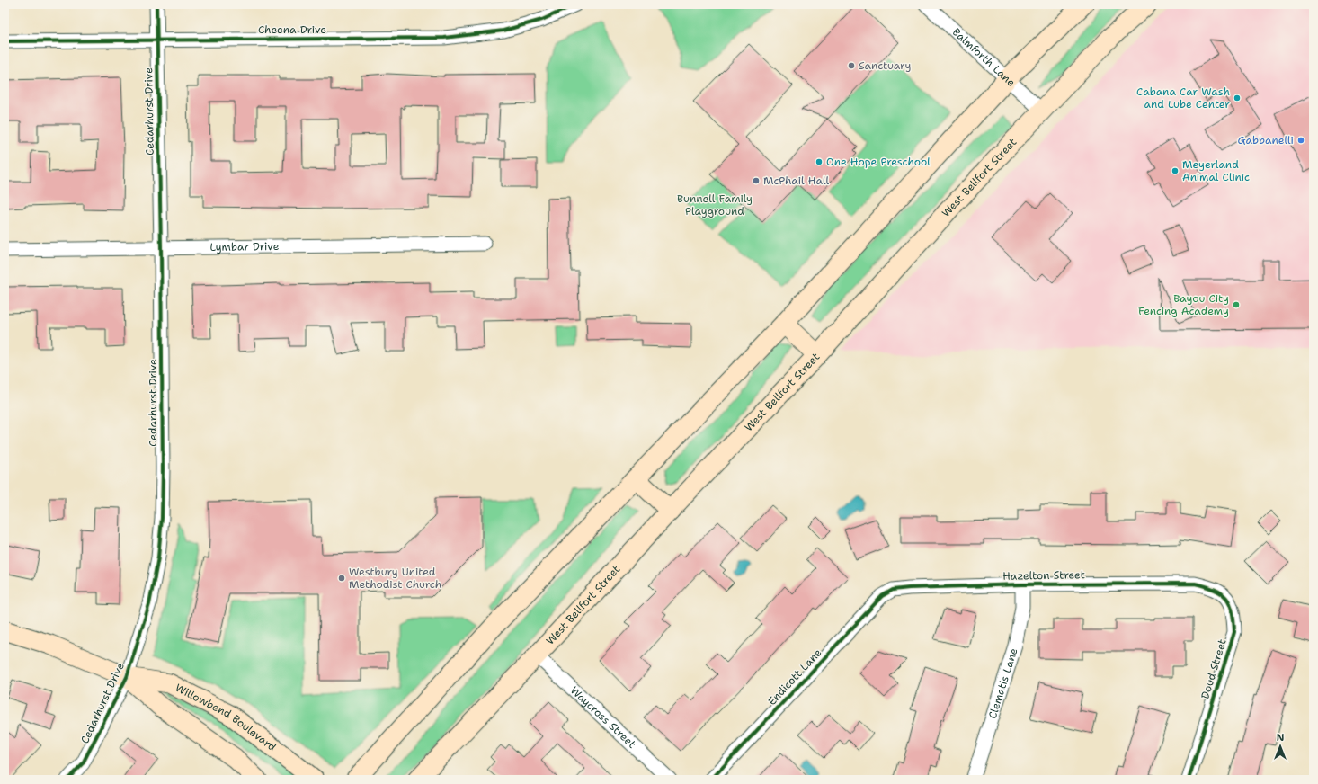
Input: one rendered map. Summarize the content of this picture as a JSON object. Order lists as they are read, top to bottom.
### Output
{
  "streets": {
    "main road": ["West Bellfort Street", "Willowbend Boulevard"],
    "street": [
      "Cheena Drive",
      "Balmforth Lane",
      "Cedarhurst Drive",
      "Lymbar Drive",
      "Hazelton Street",
      "Doud Street",
      "Endicott Lane",
      "Clematis Lane",
      "Waycross Street"
    ]
  },
  "crossings": [
    ["Cheena Drive", "Cedarhurst Drive"],
    ["Balmforth Lane", "West Bellfort Street"],
    ["Cedarhurst Drive", "Lymbar Drive"],
    ["Cedarhurst Drive", "Willowbend Boulevard"],
    ["West Bellfort Street", "Waycross Street"],
    ["Hazelton Street", "Doud Street"],
    ["Hazelton Street", "Endicott Lane"],
    ["Hazelton Street", "Clematis Lane"]
  ],
  "parks": ["Bunnell Family Playground"],
  "places": [
    "Sanctuary",
    "Cabana Car Wash and Lube Center",
    "Gabbanelli",
    "One Hope Preschool",
    "Meyerland Animal Clinic",
    "McPhail Hall",
    "Bayou City Fencing Academy",
    "Westbury United Methodist Church"
  ],
  "north": "top"
}
